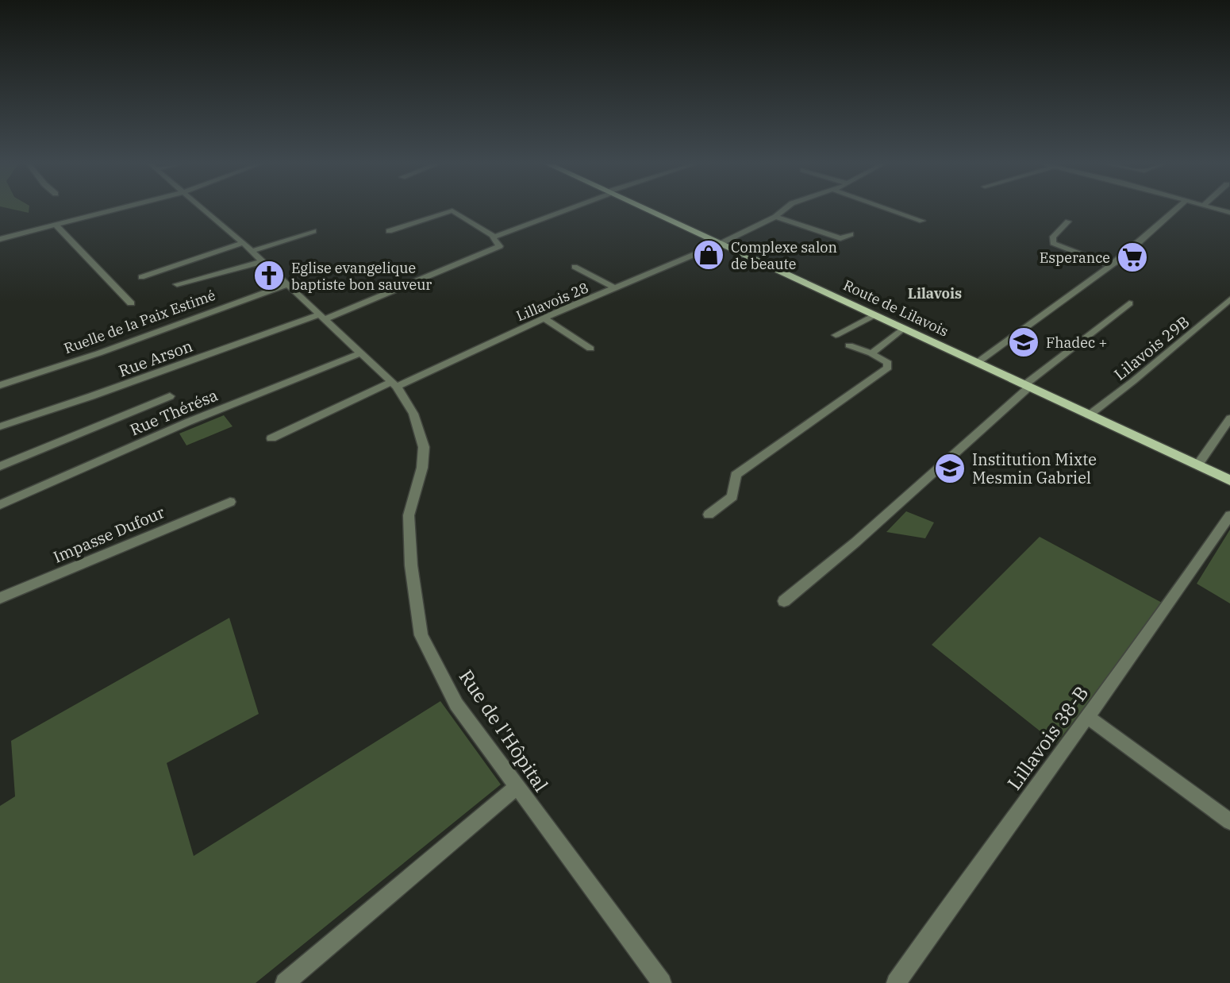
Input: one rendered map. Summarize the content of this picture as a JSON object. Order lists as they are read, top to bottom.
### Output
{
  "streets": {
    "main road": ["Route de Lilavois"],
    "street": [
      "Lillavois 28",
      "Ruelle de la Paix Estimé",
      "Lilavois 29B",
      "Rue Arson",
      "Rue Thérésa",
      "Impasse Dufour",
      "Rue de l'Hôpital",
      "Lillavois 38-B"
    ]
  },
  "crossings": [
    ["Lillavois 28", "Route de Lilavois"],
    ["Lillavois 28", "Rue de l'Hôpital"],
    ["Route de Lilavois", "Lilavois 29B"],
    ["Ruelle de la Paix Estimé", "Rue de l'Hôpital"],
    ["Rue Arson", "Rue de l'Hôpital"],
    ["Rue Thérésa", "Rue de l'Hôpital"]
  ],
  "districts": ["Lilavois"],
  "places": {
    "shop": ["Complexe salon de beaute"],
    "supermarket": ["Esperance"],
    "church": ["Eglise evangelique baptiste bon sauveur"],
    "school or university": ["Fhadec +", "Institution Mixte Mesmin Gabriel"]
  }
}
